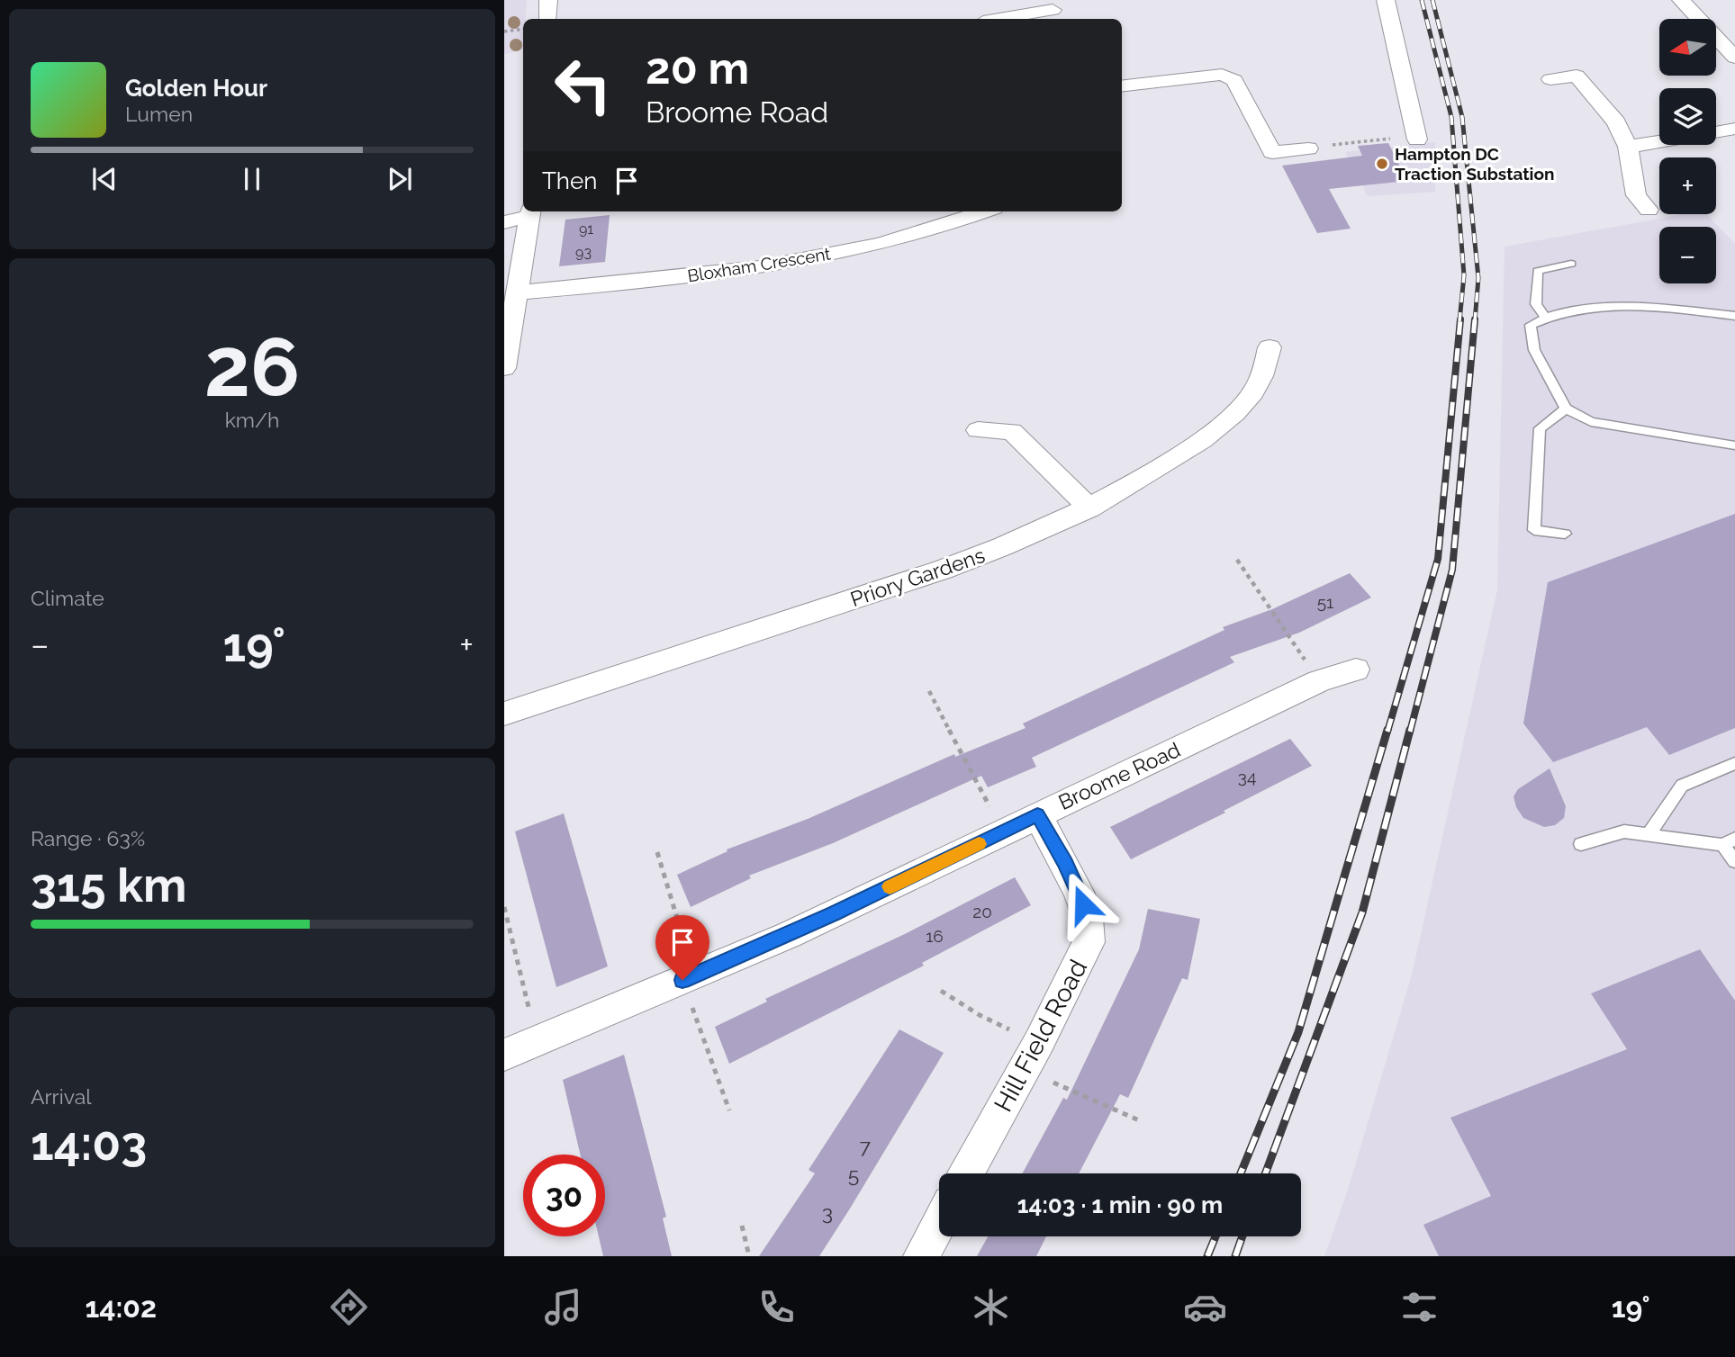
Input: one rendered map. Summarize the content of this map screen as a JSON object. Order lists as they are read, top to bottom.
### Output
{
  "streets": {
    "street": [
      "Bloxham Crescent",
      "Priory Gardens",
      "Broome Road",
      "Hill Field Road"
    ]
  },
  "crossings": [
    ["Broome Road", "Hill Field Road"]
  ],
  "places": ["Hampton DC Traction Substation"],
  "house_numbers": [
    "91",
    "93",
    "51",
    "34",
    "20",
    "16",
    "7",
    "5",
    "3"
  ],
  "north": "left",
  "page": {
    "map_buttons": ["+", "−"],
    "turn": ["20 m", "Broome Road"],
    "song": ["Golden Hour", "Lumen"],
    "then": "Then",
    "tile": [
      ["26", "km/h"],
      "Climate",
      ["Range · 63%", "315 km"],
      ["Arrival", "14:03"]
    ],
    "heat": ["−", "19°", "+"],
    "limit": "30",
    "trip": "14:03 · 1 min · 90 m",
    "tabs": ["14:02", "19°"]
  }
}
